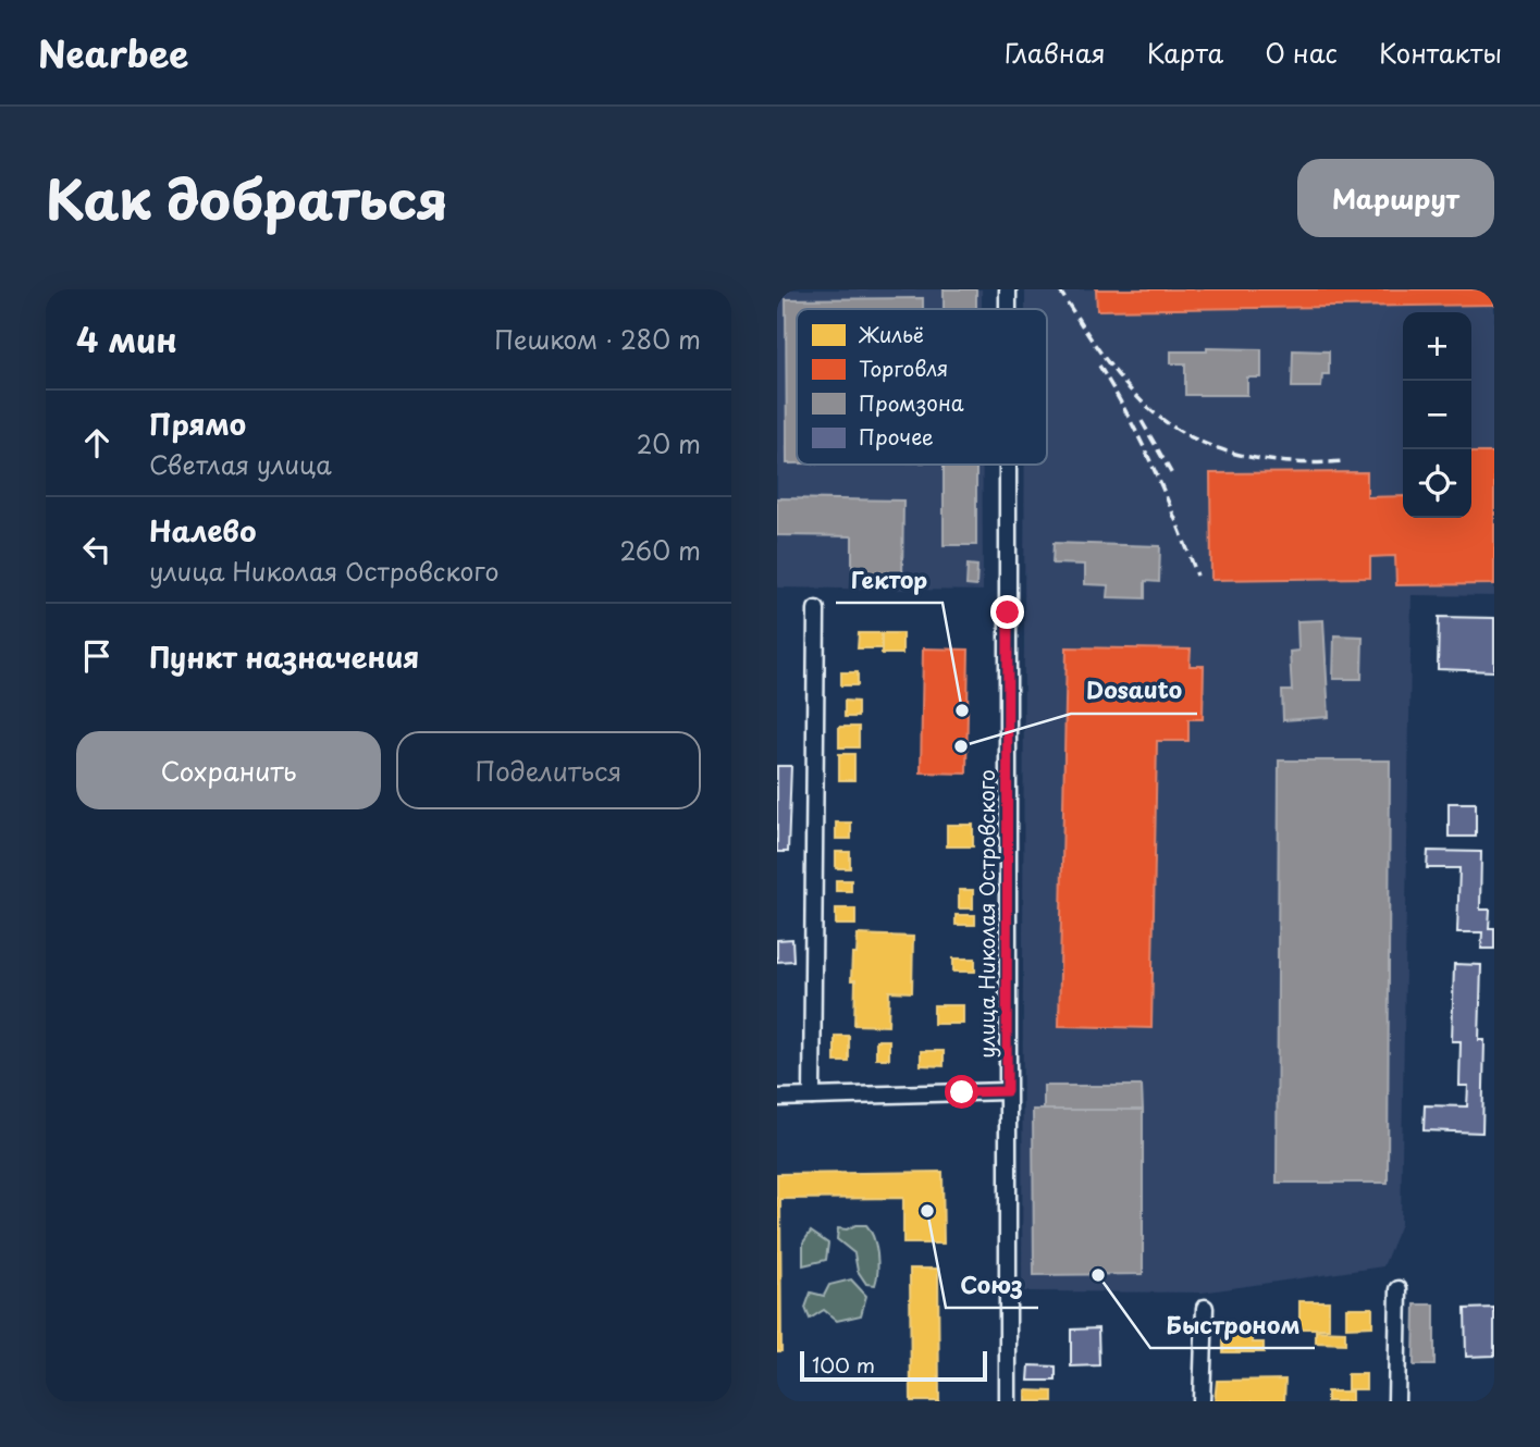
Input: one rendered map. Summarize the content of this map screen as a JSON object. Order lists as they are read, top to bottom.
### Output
{
  "streets": {
    "street": ["улица Николая Островского"]
  },
  "places": [
    "Гектор",
    "Dosauto",
    "Союз",
    "Быстроном"
  ],
  "legend": [
    "Жильё",
    "Торговля",
    "Промзона",
    "Прочее"
  ],
  "scale_bar": "100 m",
  "page": {
    "header": "Nearbee",
    "nav": [
      "Главная",
      "Карта",
      "О нас",
      "Контакты"
    ],
    "title": "Как добраться",
    "buttons": [
      "Маршрут",
      ["Сохранить", "Поделиться"]
    ],
    "heading": ["4 мин", "Пешком · 280 m"],
    "map_buttons": ["+", "−"],
    "list": [
      ["Прямо", "Светлая улица", "20 m"],
      ["Налево", "улица Николая Островского", "260 m"],
      "Пункт назначения"
    ],
    "scale": "100 m"
  }
}
